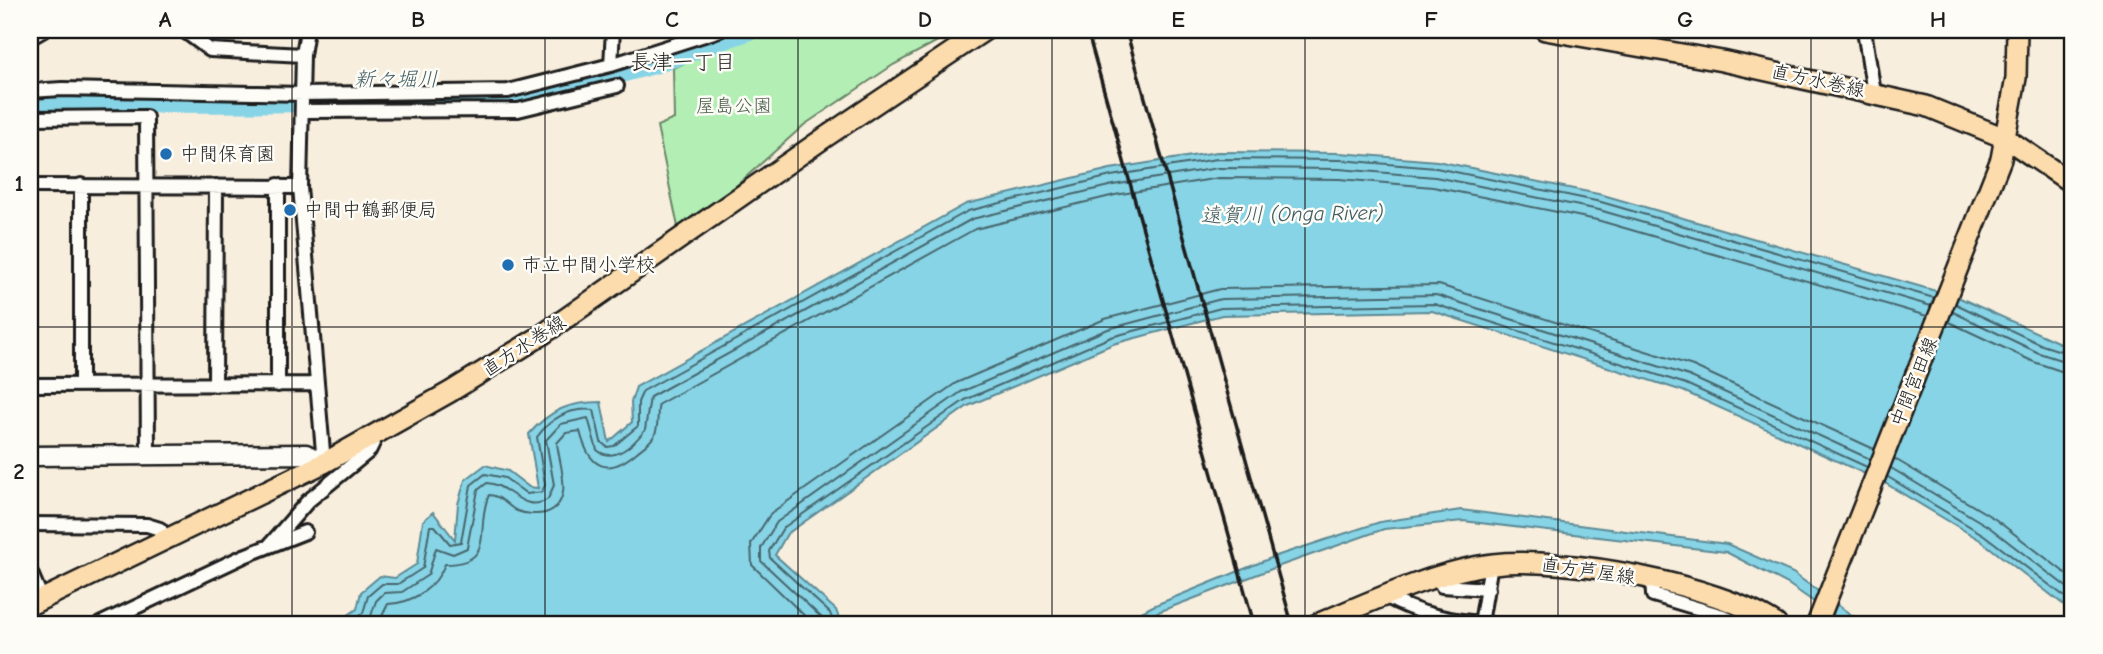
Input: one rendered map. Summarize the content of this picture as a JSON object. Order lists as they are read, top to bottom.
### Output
{
  "streets": {
    "main road": ["直方水巻線", "中間宮田線", "直方芦屋線"]
  },
  "crossings": [
    ["直方水巻線", "中間宮田線"]
  ],
  "districts": ["長津一丁目"],
  "water": ["新々堀川", "遠賀川 (Onga River)"],
  "parks": ["屋島公園"],
  "places": ["中間保育園", "中間中鶴郵便局", "市立中間小学校"],
  "grid": {
    "columns": [
      "A",
      "B",
      "C",
      "D",
      "E",
      "F",
      "G",
      "H"
    ],
    "rows": ["1", "2"]
  }
}
